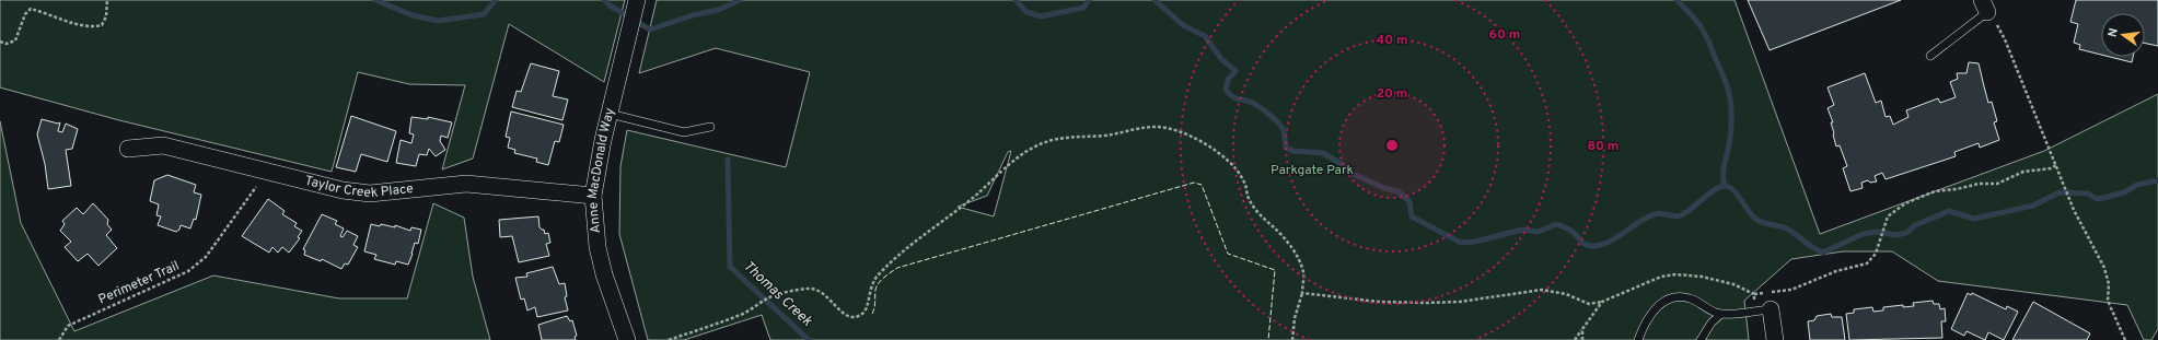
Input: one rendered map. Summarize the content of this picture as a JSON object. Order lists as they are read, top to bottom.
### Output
{
  "streets": {
    "street": ["Anne MacDonald Way", "Taylor Creek Place"],
    "path": ["Perimeter Trail"]
  },
  "crossings": [
    ["Anne MacDonald Way", "Taylor Creek Place"],
    ["Taylor Creek Place", "Perimeter Trail"]
  ],
  "water": ["Thomas Creek"],
  "parks": ["Parkgate Park"],
  "north": "left",
  "rings": [
    "60 m",
    "40 m",
    "20 m",
    "80 m"
  ]
}
